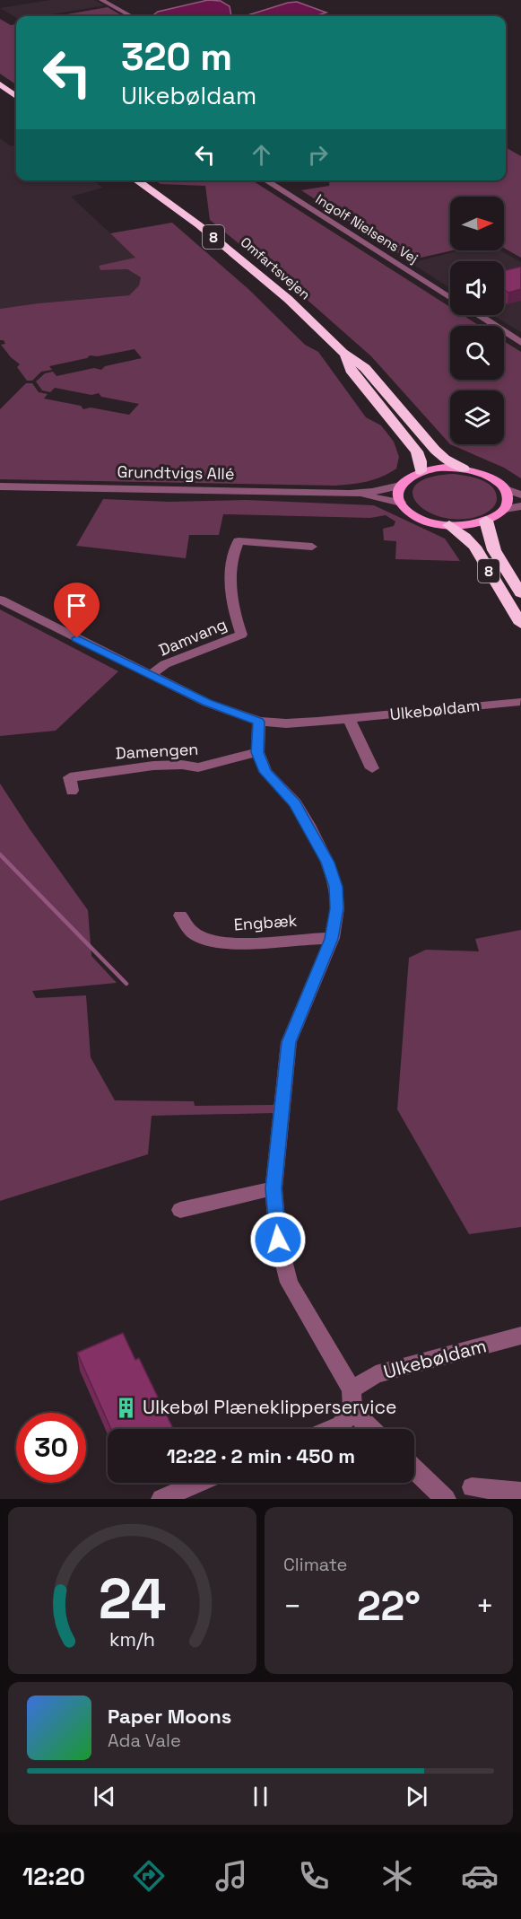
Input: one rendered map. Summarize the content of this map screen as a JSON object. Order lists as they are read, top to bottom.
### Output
{
  "streets": {
    "highway": ["8", "Omfartsvejen"],
    "street": [
      "Ingolf Nielsens Vej",
      "Grundtvigs Allé",
      "Damvang",
      "Ulkebøldam",
      "Damengen",
      "Engbæk"
    ]
  },
  "crossings": [
    ["8", "Omfartsvejen"],
    ["8", "Grundtvigs Allé"],
    ["Damvang", "Ulkebøldam"]
  ],
  "places": {
    "building": ["Ulkebøl Plæneklipperservice"]
  },
  "north": "right",
  "page": {
    "turn": ["320 m", "Ulkebøldam"],
    "limit": "30",
    "trip": "12:22 · 2 min · 450 m",
    "tile": "Climate",
    "heat": ["−", "22°", "+"],
    "song": ["Paper Moons", "Ada Vale"],
    "tabs": "12:20",
    "gauge": ["24", "km/h"]
  }
}
